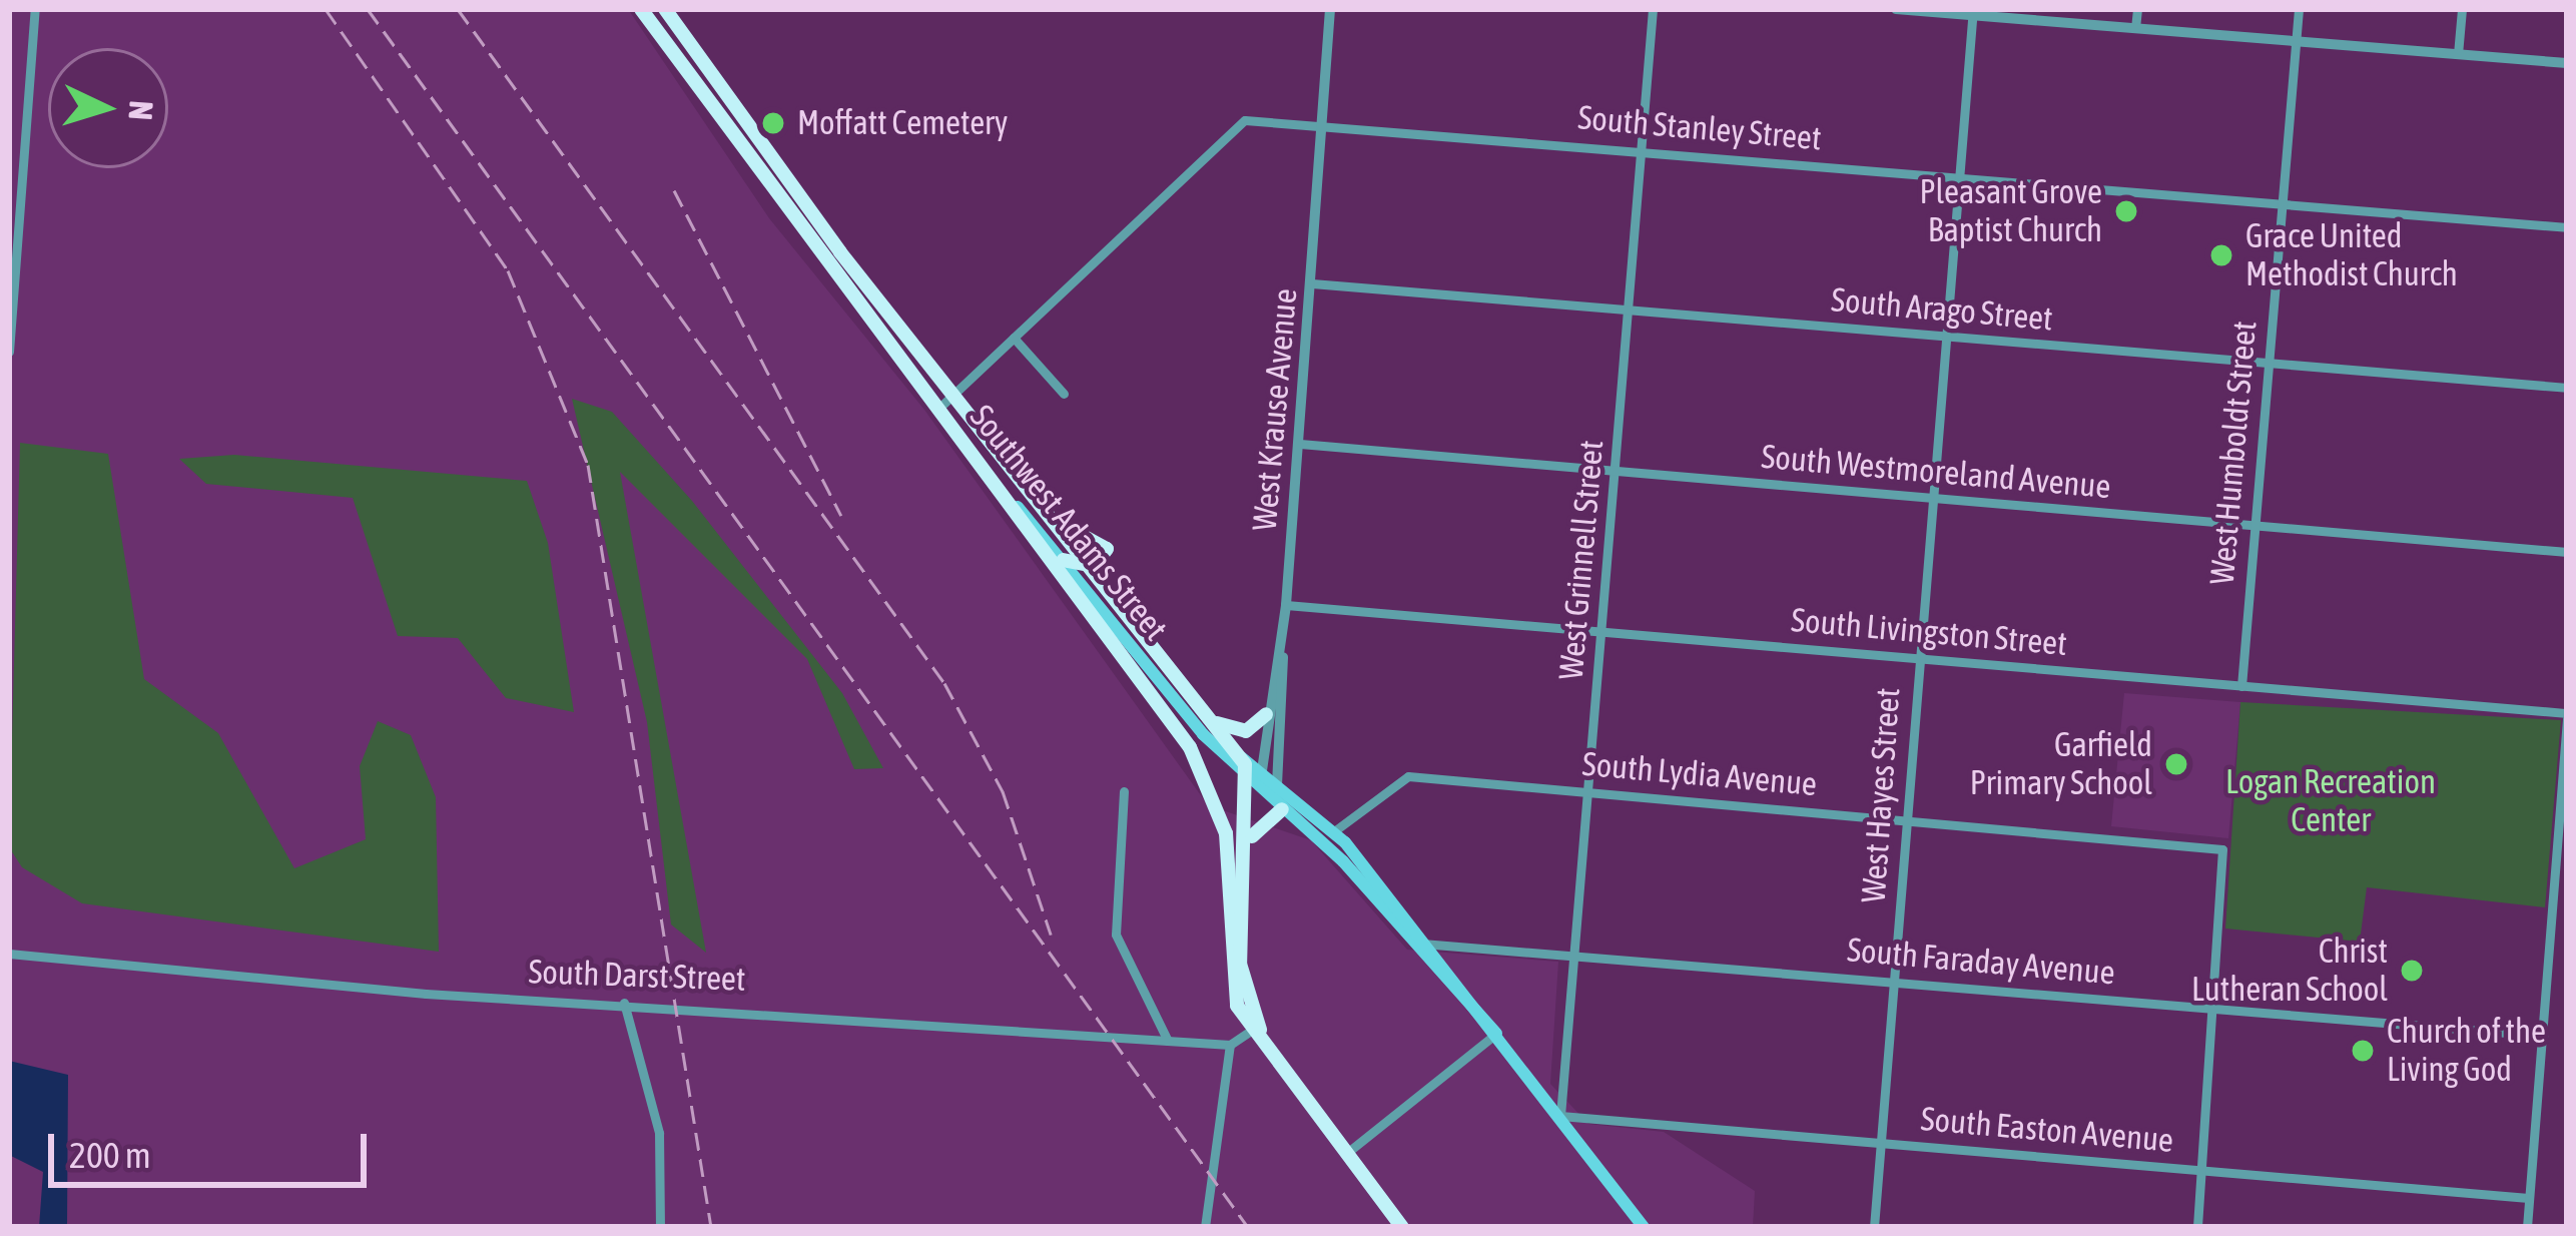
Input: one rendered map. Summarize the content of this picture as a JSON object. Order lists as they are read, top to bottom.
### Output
{
  "streets": {
    "main road": ["Southwest Adams Street"],
    "street": [
      "South Stanley Street",
      "South Arago Street",
      "West Krause Avenue",
      "West Humboldt Street",
      "South Westmoreland Avenue",
      "West Grinnell Street",
      "South Livingston Street",
      "South Lydia Avenue",
      "West Hayes Street",
      "South Faraday Avenue",
      "South Darst Street",
      "South Easton Avenue"
    ]
  },
  "crossings": [
    ["South Stanley Street", "West Krause Avenue"],
    ["South Stanley Street", "West Humboldt Street"],
    ["South Stanley Street", "Southwest Adams Street"],
    ["South Stanley Street", "West Grinnell Street"],
    ["South Stanley Street", "West Hayes Street"],
    ["South Arago Street", "West Krause Avenue"],
    ["South Arago Street", "West Humboldt Street"],
    ["South Arago Street", "West Grinnell Street"],
    ["South Arago Street", "West Hayes Street"],
    ["West Krause Avenue", "South Westmoreland Avenue"],
    ["West Krause Avenue", "Southwest Adams Street"],
    ["West Krause Avenue", "South Livingston Street"],
    ["West Humboldt Street", "South Westmoreland Avenue"],
    ["West Humboldt Street", "South Livingston Street"],
    ["South Westmoreland Avenue", "West Grinnell Street"],
    ["South Westmoreland Avenue", "West Hayes Street"],
    ["Southwest Adams Street", "West Grinnell Street"],
    ["Southwest Adams Street", "South Lydia Avenue"],
    ["Southwest Adams Street", "South Faraday Avenue"],
    ["Southwest Adams Street", "South Easton Avenue"],
    ["West Grinnell Street", "South Livingston Street"],
    ["West Grinnell Street", "South Lydia Avenue"],
    ["West Grinnell Street", "South Faraday Avenue"],
    ["West Grinnell Street", "South Easton Avenue"],
    ["South Livingston Street", "West Hayes Street"],
    ["South Lydia Avenue", "West Hayes Street"],
    ["South Lydia Avenue", "South Faraday Avenue"],
    ["West Hayes Street", "South Faraday Avenue"],
    ["West Hayes Street", "South Easton Avenue"]
  ],
  "parks": ["Logan Recreation Center"],
  "places": [
    "Moffatt Cemetery",
    "Pleasant Grove Baptist Church",
    "Grace United Methodist Church",
    "Garfield Primary School",
    "Christ Lutheran School",
    "Church of the Living God"
  ],
  "scale_bar": "200 m",
  "north": "right"
}
